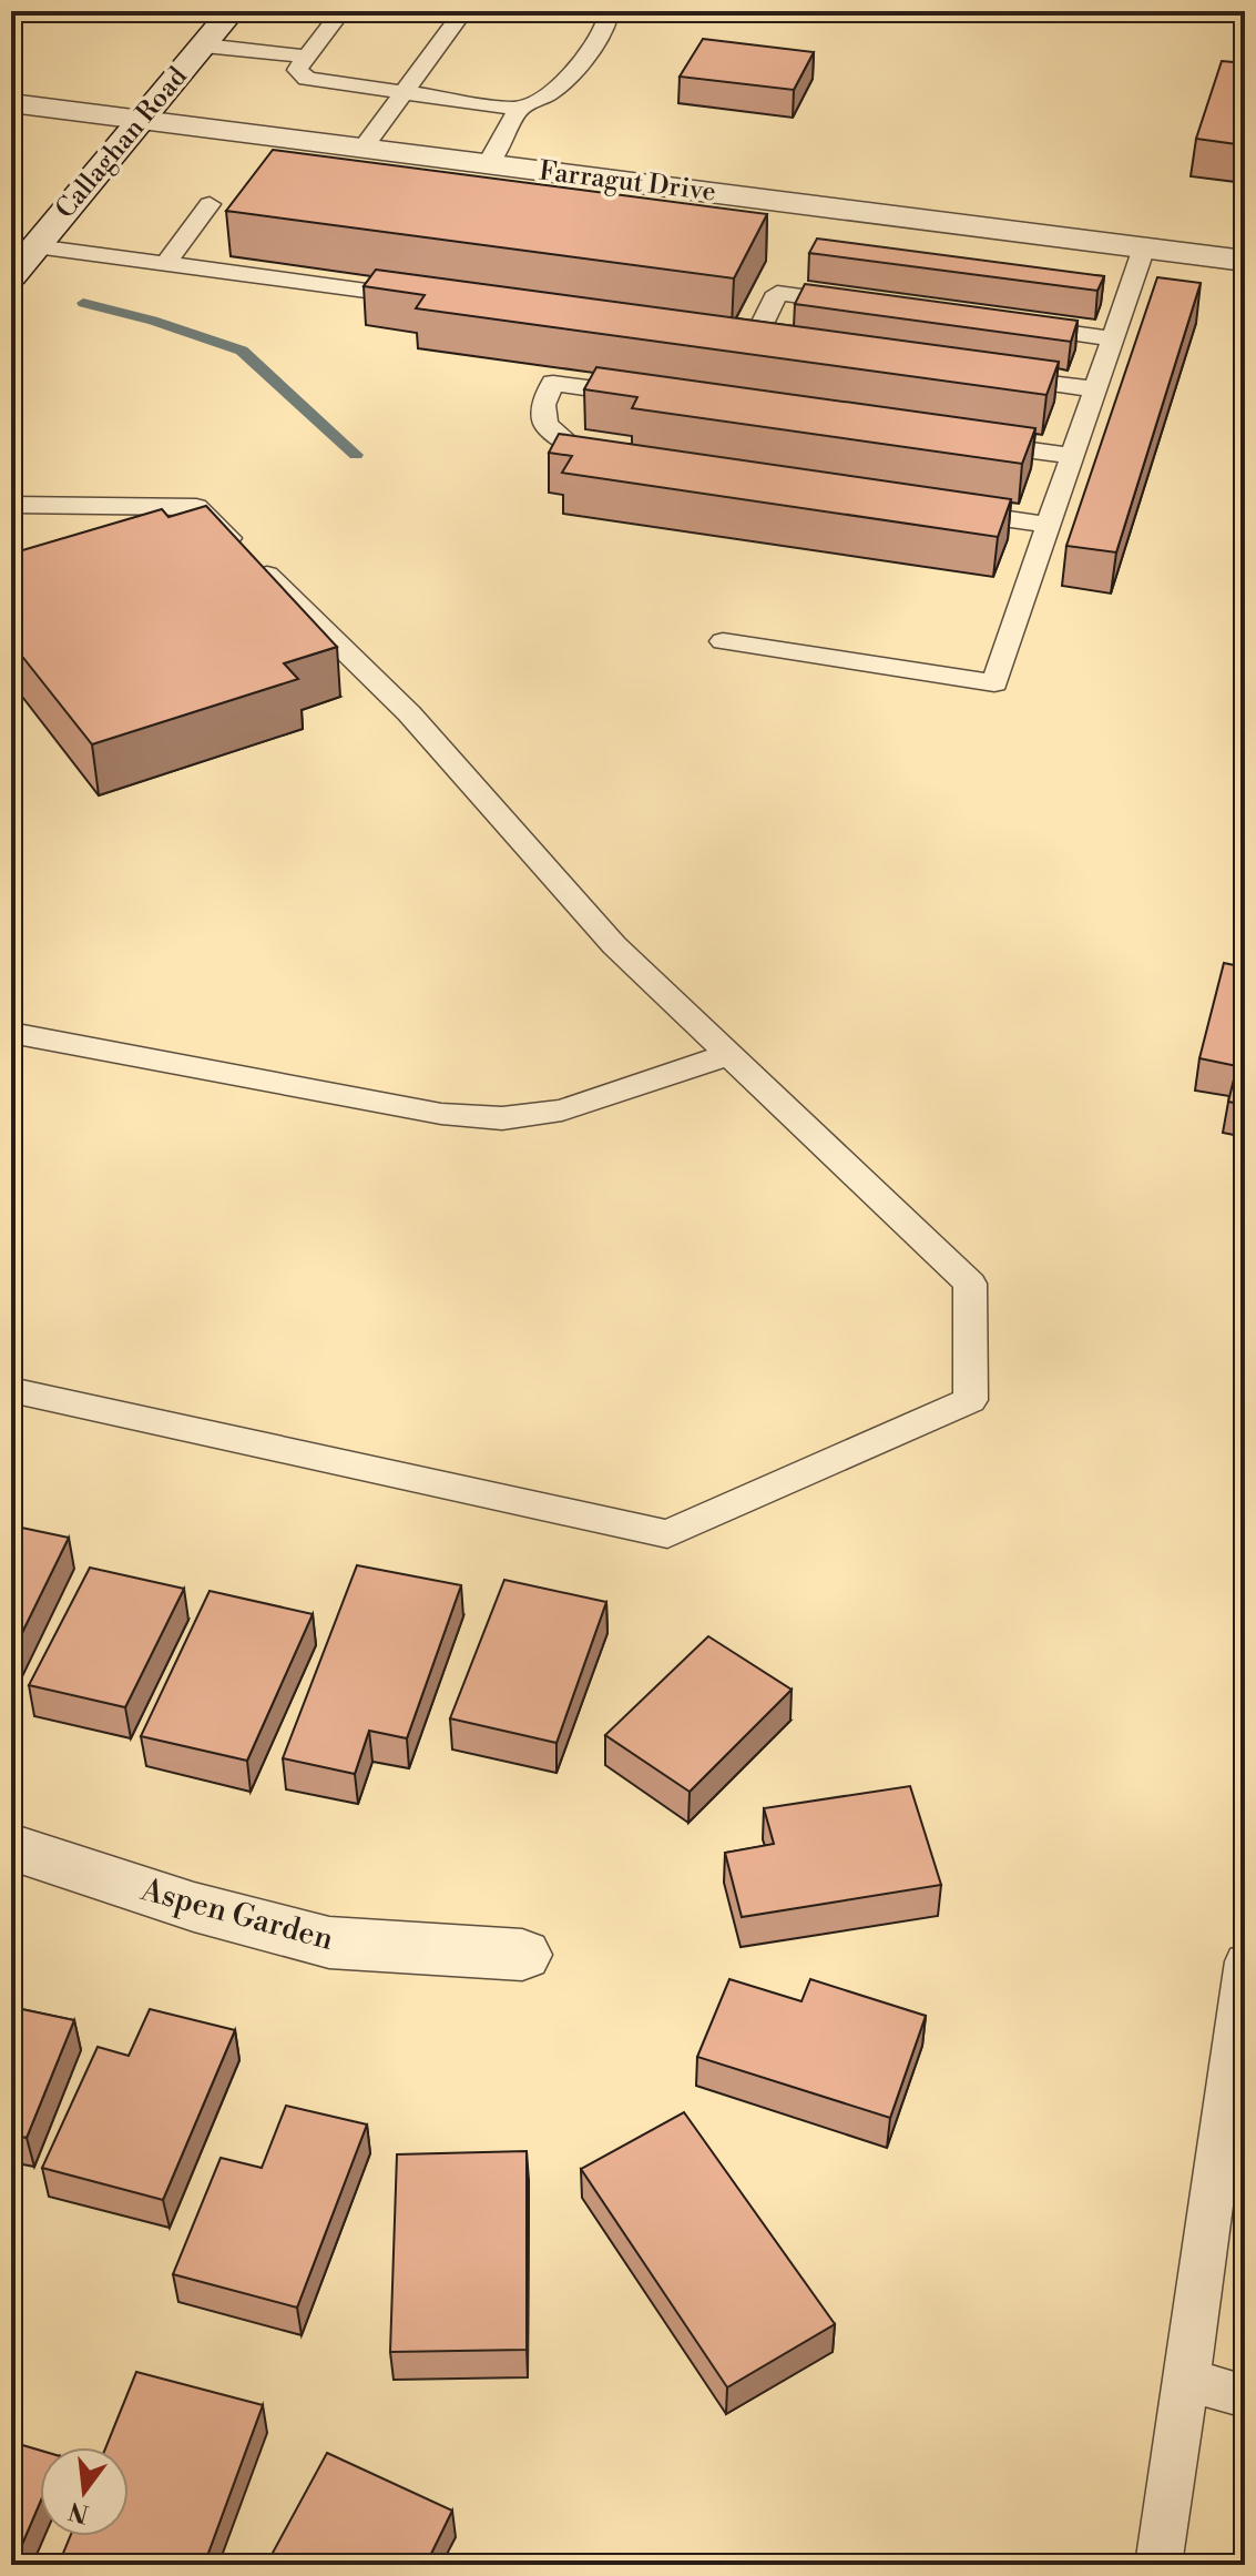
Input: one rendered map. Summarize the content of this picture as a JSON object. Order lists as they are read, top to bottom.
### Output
{
  "streets": {
    "street": ["Callaghan Road", "Farragut Drive", "Aspen Garden"]
  },
  "crossings": [
    ["Callaghan Road", "Farragut Drive"]
  ],
  "north": "bottom"
}
